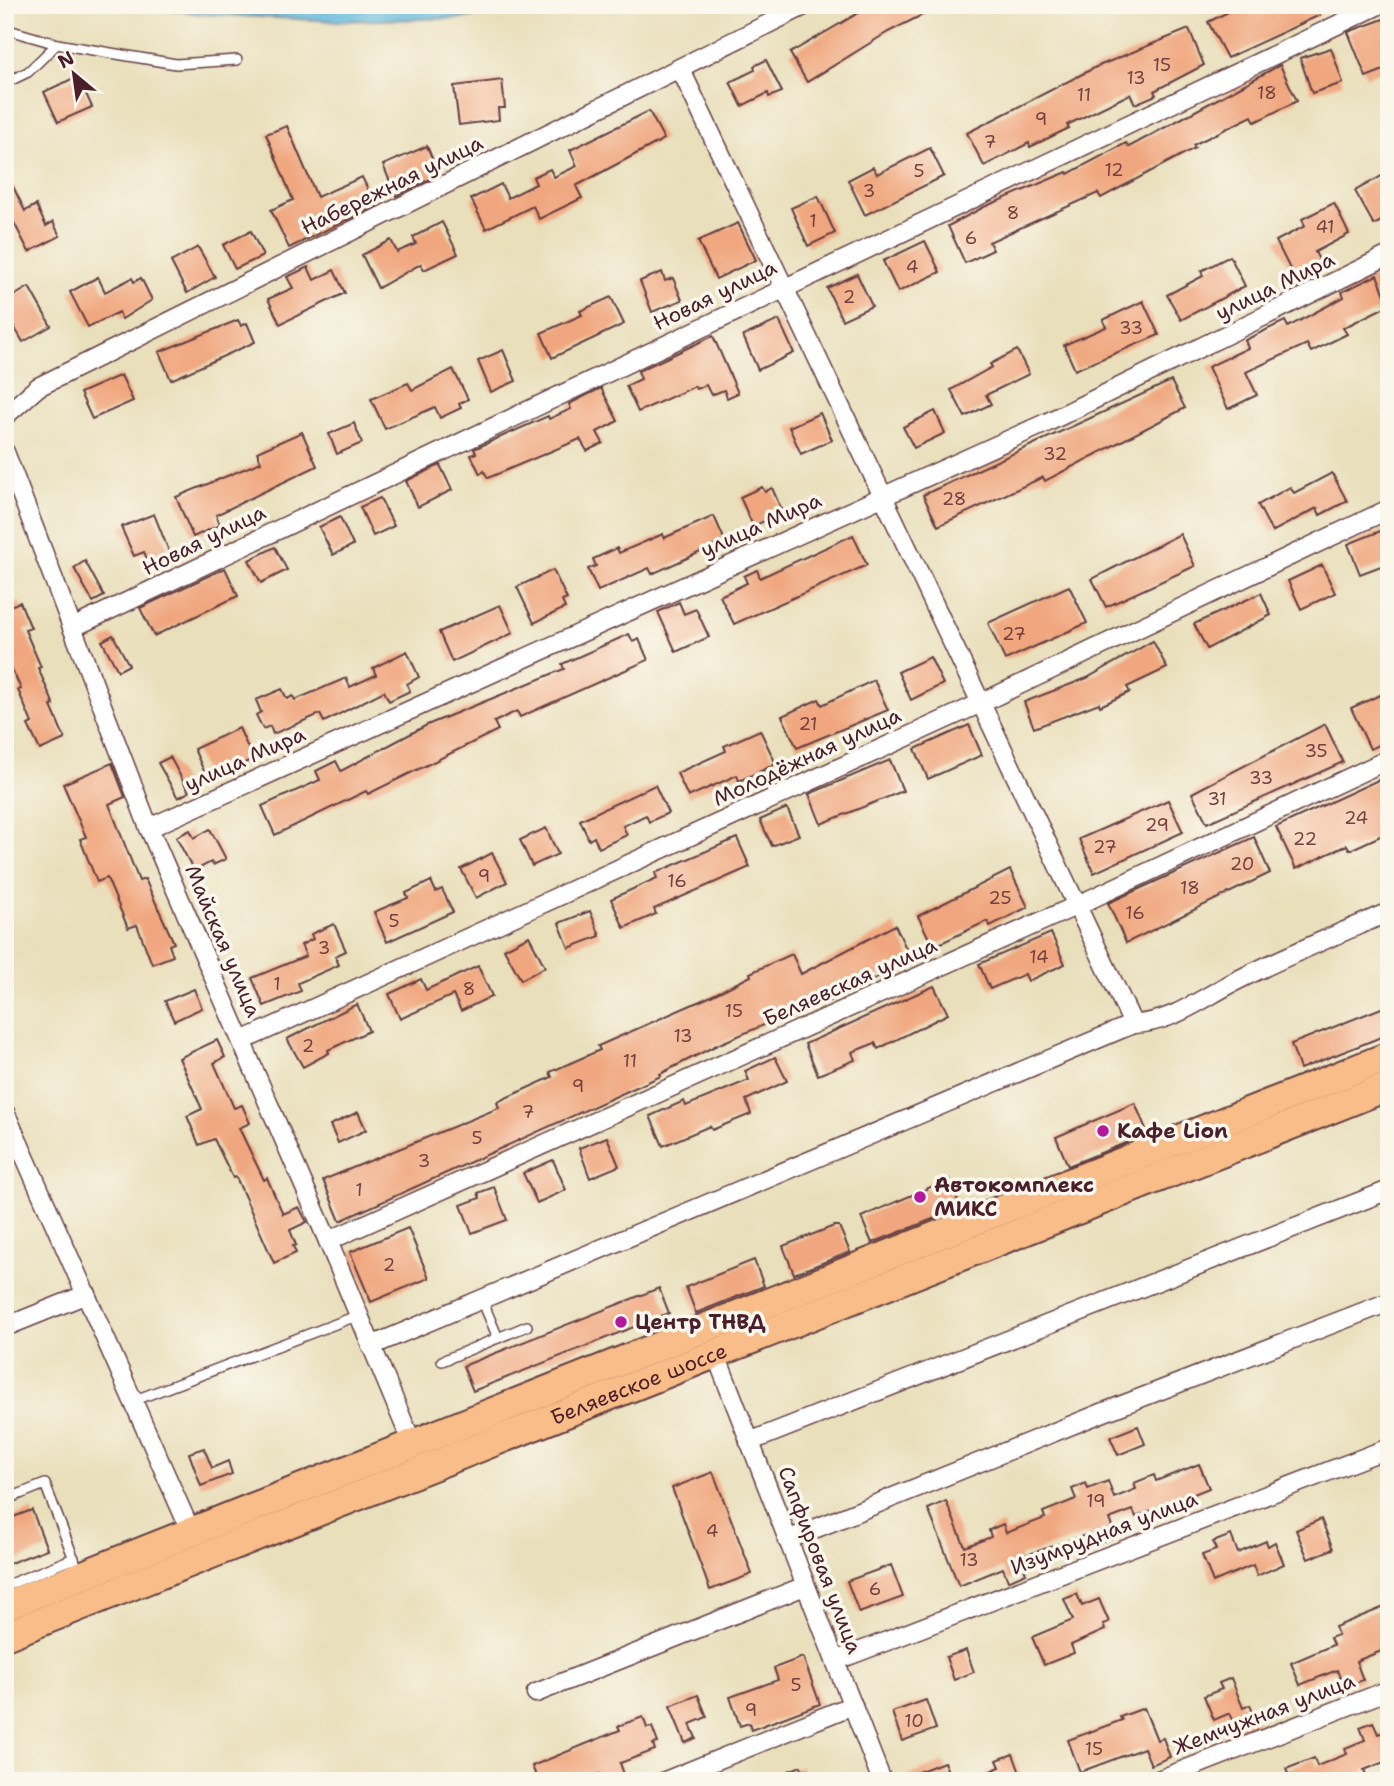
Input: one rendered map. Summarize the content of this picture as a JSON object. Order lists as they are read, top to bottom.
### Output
{
  "streets": {
    "main road": ["Беляевское шоссе"],
    "street": [
      "Набережная улица",
      "улица Мира",
      "Новая улица",
      "Молодёжная улица",
      "Майская улица",
      "Беляевская улица",
      "Изумрудная улица",
      "Сапфировая улица",
      "Жемчужная улица"
    ]
  },
  "crossings": [
    ["улица Мира", "Майская улица"],
    ["Новая улица", "Майская улица"],
    ["Молодёжная улица", "Майская улица"],
    ["Майская улица", "Беляевская улица"],
    ["Майская улица", "Беляевское шоссе"],
    ["Беляевское шоссе", "Сапфировая улица"],
    ["Изумрудная улица", "Сапфировая улица"]
  ],
  "places": ["Кафе Lion", "Автокомплекс МИКС", "Центр ТНВД"],
  "house_numbers": [
    "15",
    "13",
    "18",
    "11",
    "9",
    "7",
    "12",
    "5",
    "3",
    "8",
    "1",
    "41",
    "6",
    "4",
    "2",
    "33",
    "32",
    "28",
    "27",
    "21",
    "35",
    "33",
    "31",
    "24",
    "29",
    "22",
    "27",
    "20",
    "9",
    "16",
    "18",
    "25",
    "16",
    "5",
    "3",
    "14",
    "1",
    "8",
    "15",
    "13",
    "2",
    "11",
    "9",
    "7",
    "5",
    "3",
    "1",
    "2",
    "19",
    "4",
    "13",
    "6",
    "5",
    "9",
    "10",
    "15"
  ],
  "north": "top left"
}
